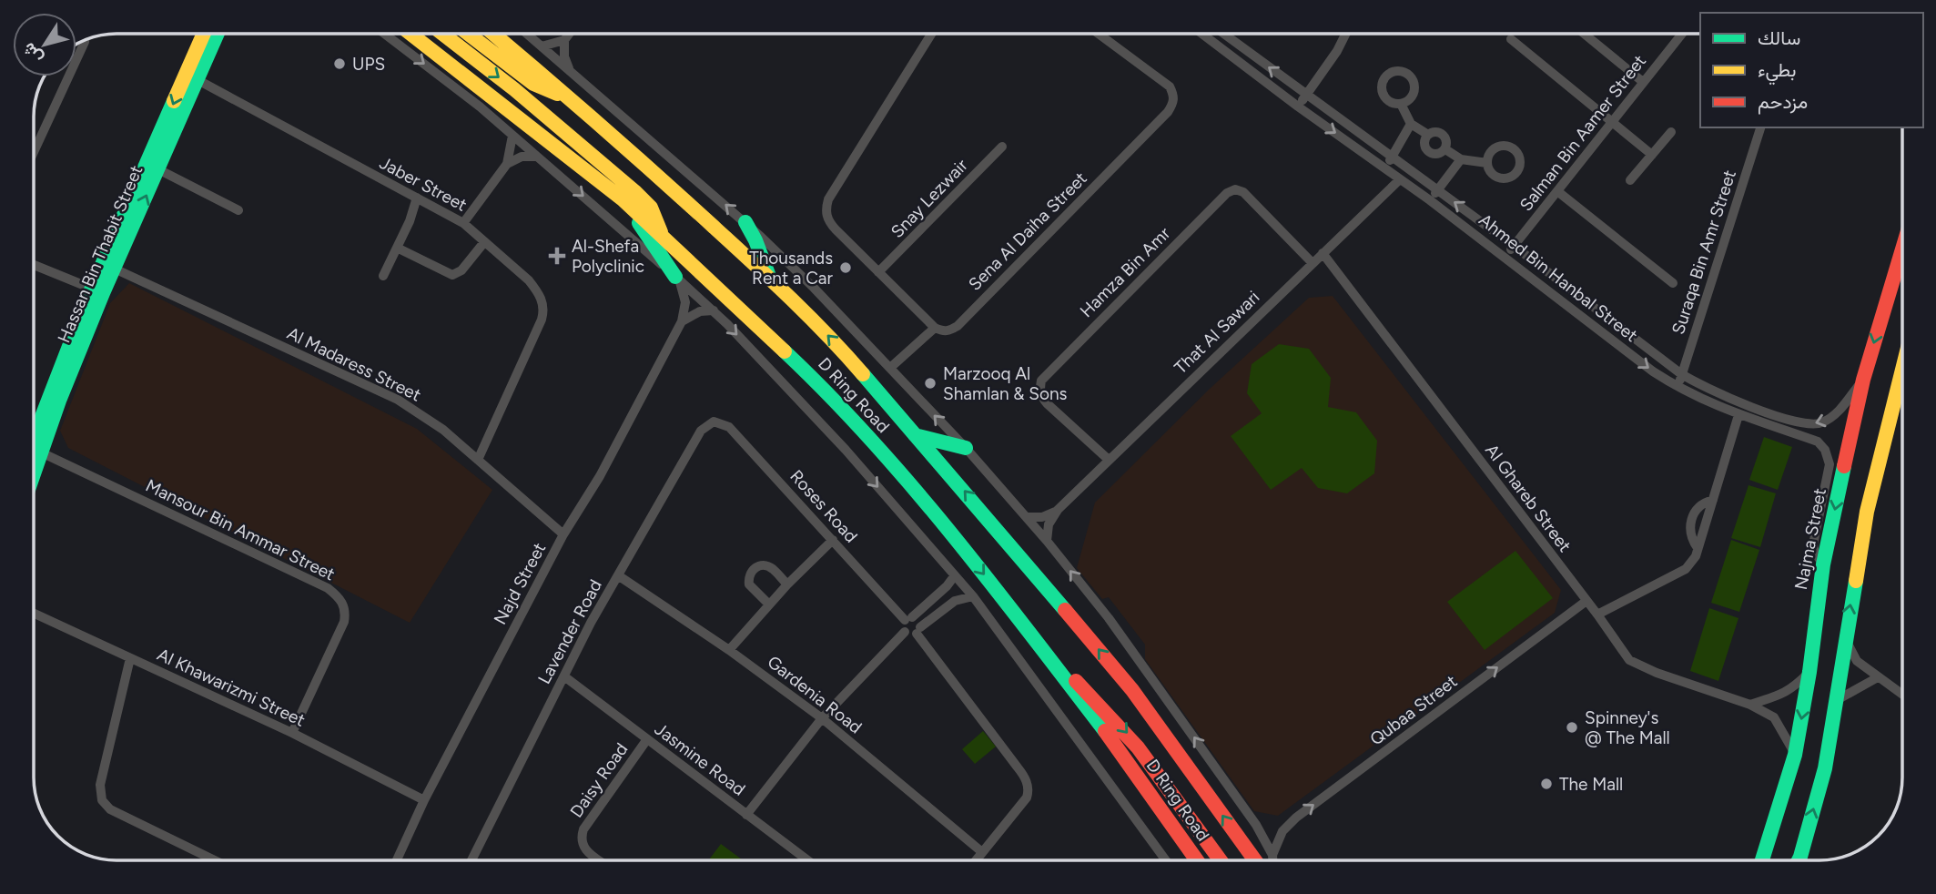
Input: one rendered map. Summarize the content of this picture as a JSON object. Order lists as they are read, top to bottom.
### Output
{
  "streets": {
    "main road": ["Hassan Bin Thabit Street", "D Ring Road", "Najma Street"],
    "street": [
      "Salman Bin Aamer Street",
      "Jaber Street",
      "Snay Lezwair",
      "Sena Al Daiha Street",
      "Suraqa Bin Amr Street",
      "Hamza Bin Amr",
      "Ahmed Bin Hanbal Street",
      "That Al Sawari",
      "Al Madaress Street",
      "Al Ghareb Street",
      "Roses Road",
      "Mansour Bin Ammar Street",
      "Najd Street",
      "Lavender Road",
      "Al Khawarizmi Street",
      "Gardenia Road",
      "Qubaa Street",
      "Jasmine Road",
      "Daisy Road"
    ]
  },
  "crossings": [
    ["Salman Bin Aamer Street", "Ahmed Bin Hanbal Street"],
    ["Jaber Street", "Hassan Bin Thabit Street"],
    ["Jaber Street", "Al Madaress Street"],
    ["Suraqa Bin Amr Street", "Ahmed Bin Hanbal Street"],
    ["Hassan Bin Thabit Street", "Al Madaress Street"],
    ["Hassan Bin Thabit Street", "Mansour Bin Ammar Street"],
    ["Hamza Bin Amr", "That Al Sawari"],
    ["Ahmed Bin Hanbal Street", "That Al Sawari"],
    ["Ahmed Bin Hanbal Street", "Najma Street"],
    ["That Al Sawari", "Al Ghareb Street"],
    ["Al Madaress Street", "Najd Street"],
    ["Al Ghareb Street", "Najma Street"],
    ["Al Ghareb Street", "Qubaa Street"],
    ["Roses Road", "Lavender Road"],
    ["Roses Road", "Gardenia Road"],
    ["Mansour Bin Ammar Street", "Al Khawarizmi Street"],
    ["Najd Street", "Al Khawarizmi Street"],
    ["Lavender Road", "Gardenia Road"],
    ["Lavender Road", "Jasmine Road"],
    ["Jasmine Road", "Daisy Road"]
  ],
  "one_way": ["Qubaa Street"],
  "places": {
    "other": [
      "UPS",
      "Thousands Rent a Car",
      "Marzooq Al Shamlan & Sons",
      "Spinney's @ The Mall",
      "The Mall"
    ],
    "health": ["Al-Shefa Polyclinic"]
  },
  "legend": ["سالك", "بطيء", "مزدحم"],
  "north": "bottom left"
}
